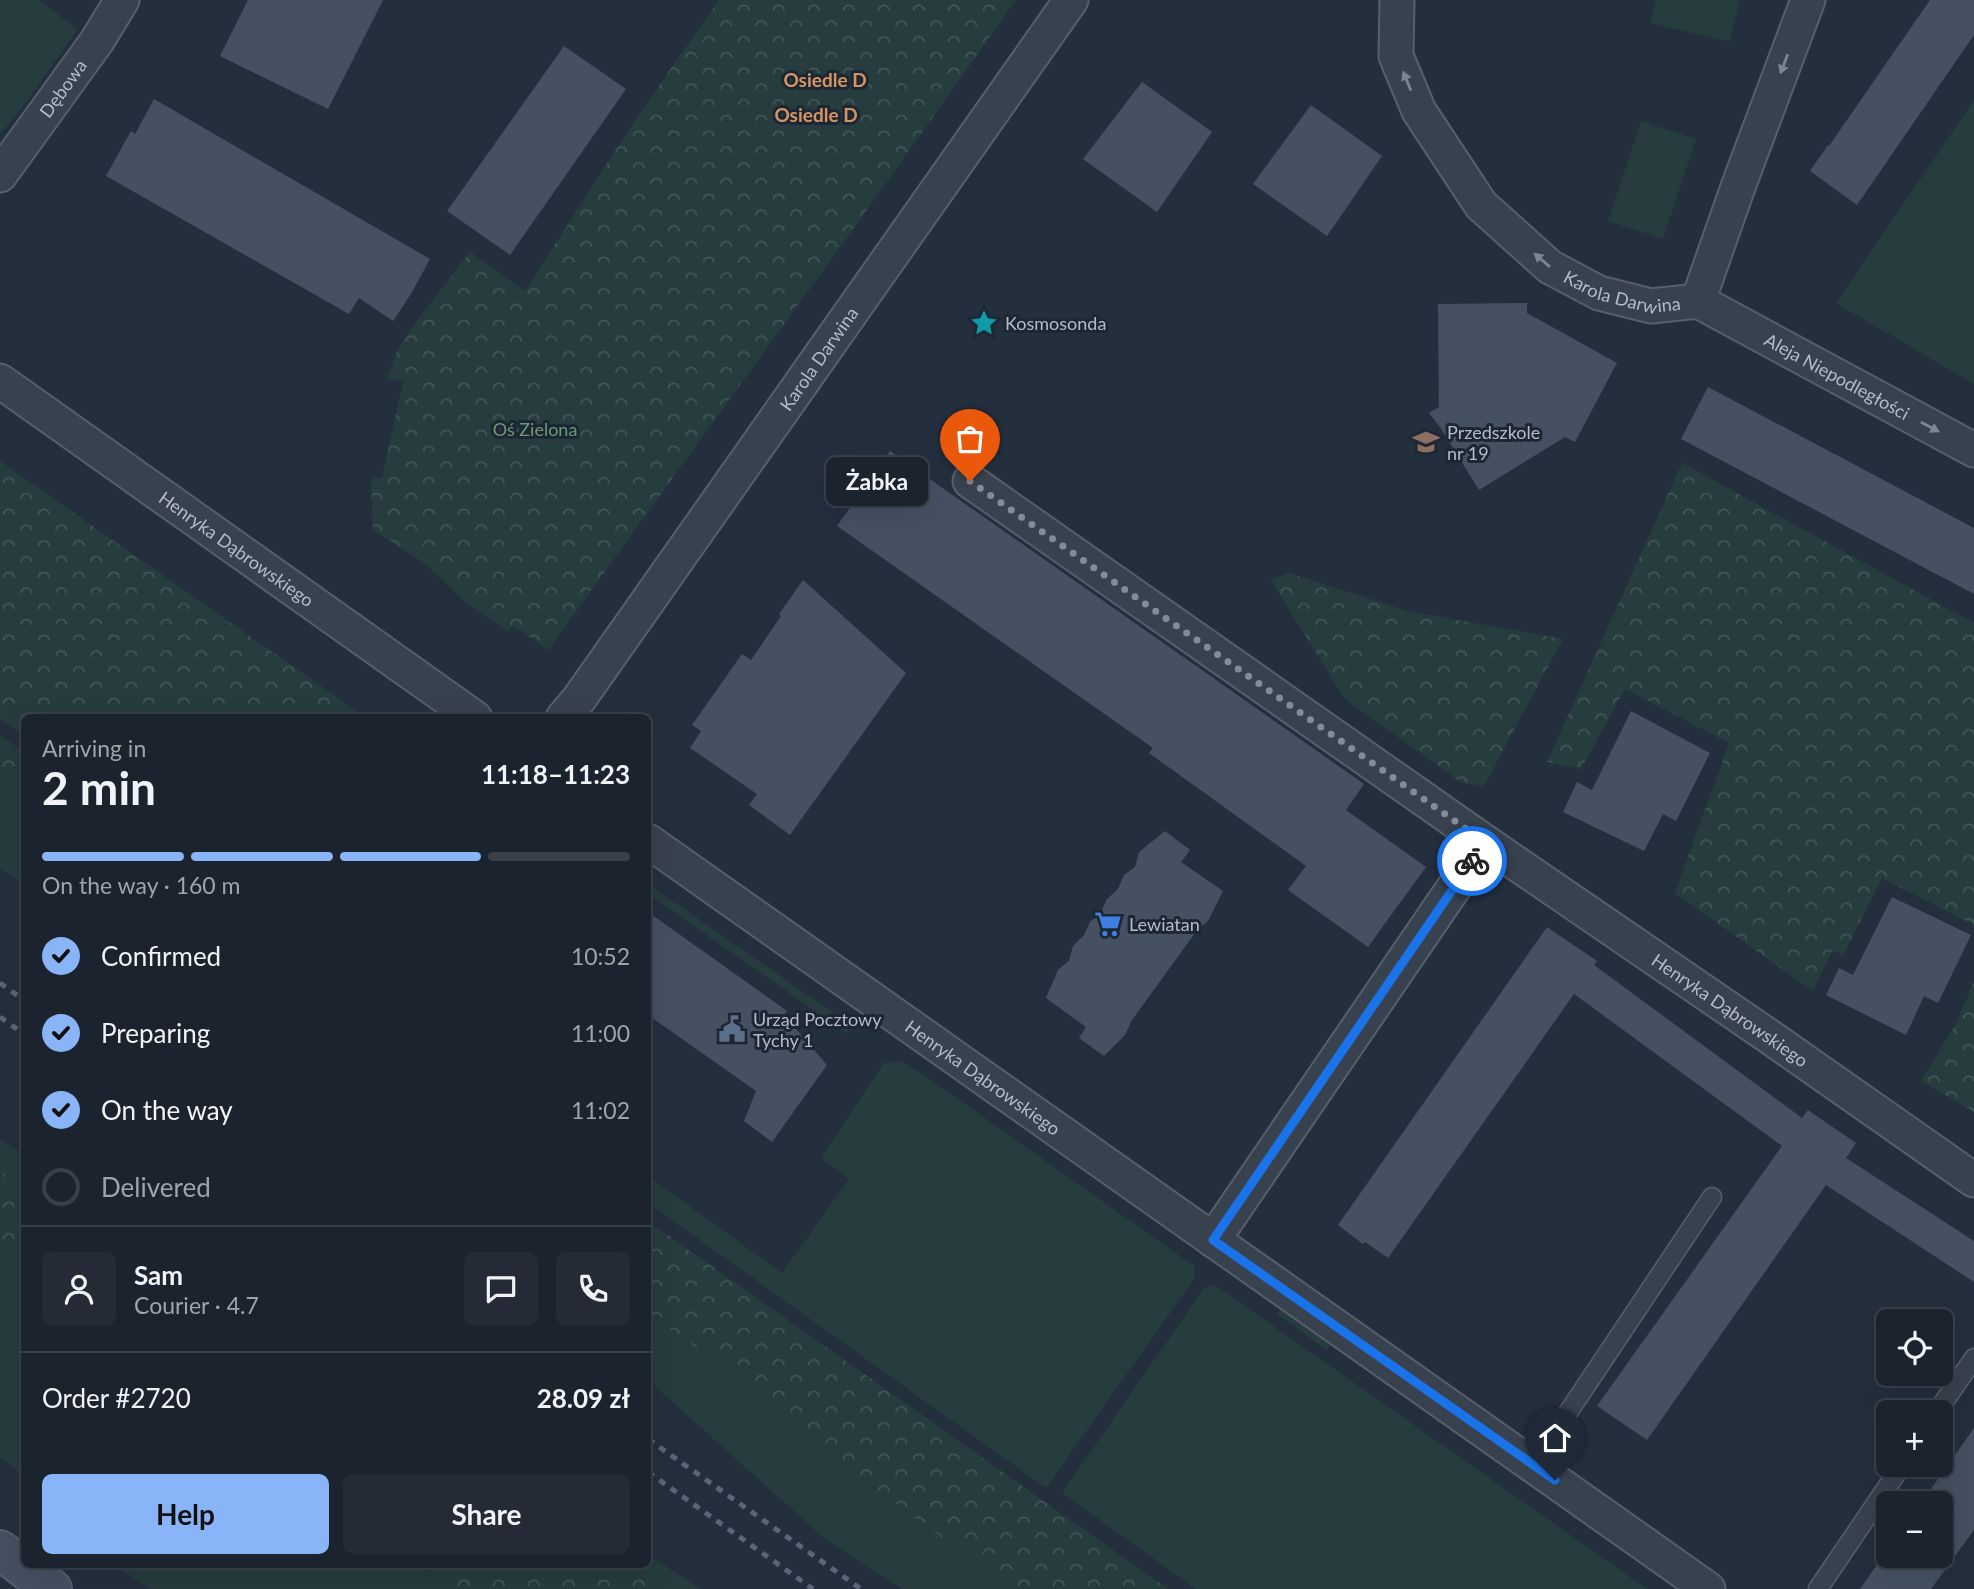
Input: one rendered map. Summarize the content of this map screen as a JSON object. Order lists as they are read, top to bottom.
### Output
{
  "streets": {
    "street": [
      "Dębowa",
      "Karola Darwina",
      "Aleja Niepodległości",
      "Henryka Dąbrowskiego"
    ]
  },
  "crossings": [
    ["Karola Darwina", "Aleja Niepodległości"]
  ],
  "one_way": ["Aleja Niepodległości"],
  "districts": ["Osiedle D", "Osiedle D"],
  "parks": ["Oś Zielona"],
  "places": {
    "place": ["Kosmosonda"],
    "school or university": ["Przedszkole nr 19"],
    "other": ["Żabka"],
    "supermarket": ["Lewiatan"],
    "public building": ["Urząd Pocztowy Tychy 1"]
  },
  "page": {
    "bubble": "Żabka",
    "heading": ["2 min", "Arriving in", "11:18–11:23"],
    "panel": [
      "Sam",
      "Courier · 4.7",
      "Order #2720",
      "28.09 zł"
    ],
    "bar": "On the way · 160 m",
    "list": [
      ["Confirmed", "10:52"],
      ["Preparing", "11:00"],
      ["On the way", "11:02"],
      "Delivered"
    ],
    "map_buttons": ["+", "−"],
    "buttons": ["Help", "Share"]
  }
}
